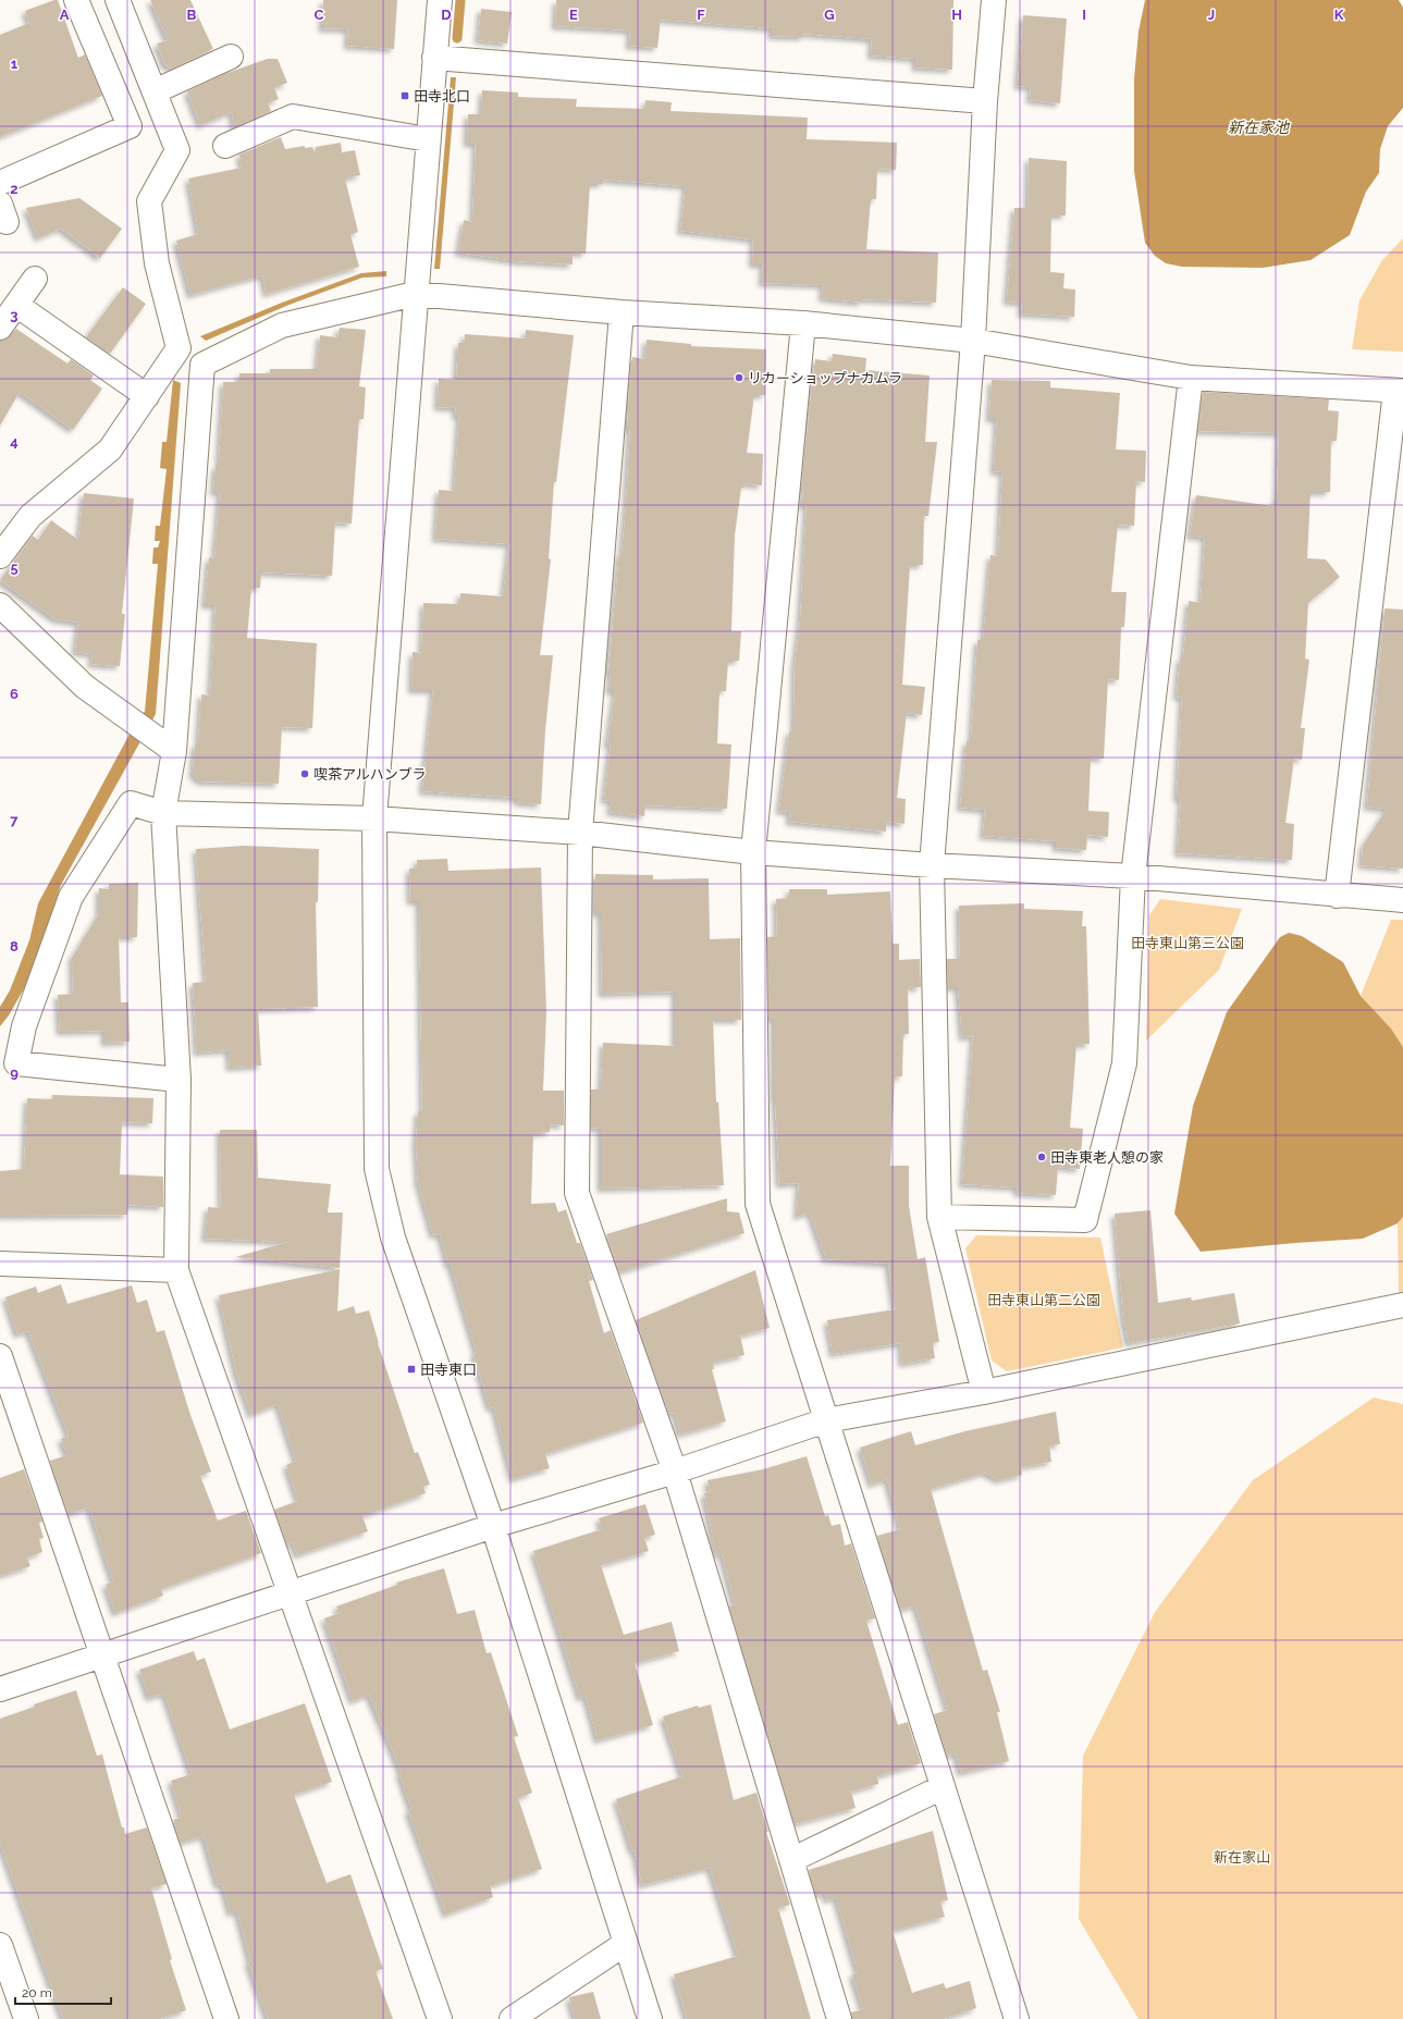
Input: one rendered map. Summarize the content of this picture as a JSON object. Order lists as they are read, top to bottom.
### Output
{
  "water": ["新在家池"],
  "parks": ["田寺東山第三公園", "田寺東山第二公園", "新在家山"],
  "places": {
    "transit": ["田寺北口", "田寺東口"],
    "other": ["リカーショップナカムラ", "喫茶アルハンブラ", "田寺東老人憩の家"]
  },
  "scale_bar": "20 m",
  "grid": {
    "columns": [
      "A",
      "B",
      "C",
      "D",
      "E",
      "F",
      "G",
      "H",
      "I",
      "J",
      "K"
    ],
    "rows": [
      "1",
      "2",
      "3",
      "4",
      "5",
      "6",
      "7",
      "8",
      "9"
    ]
  }
}
